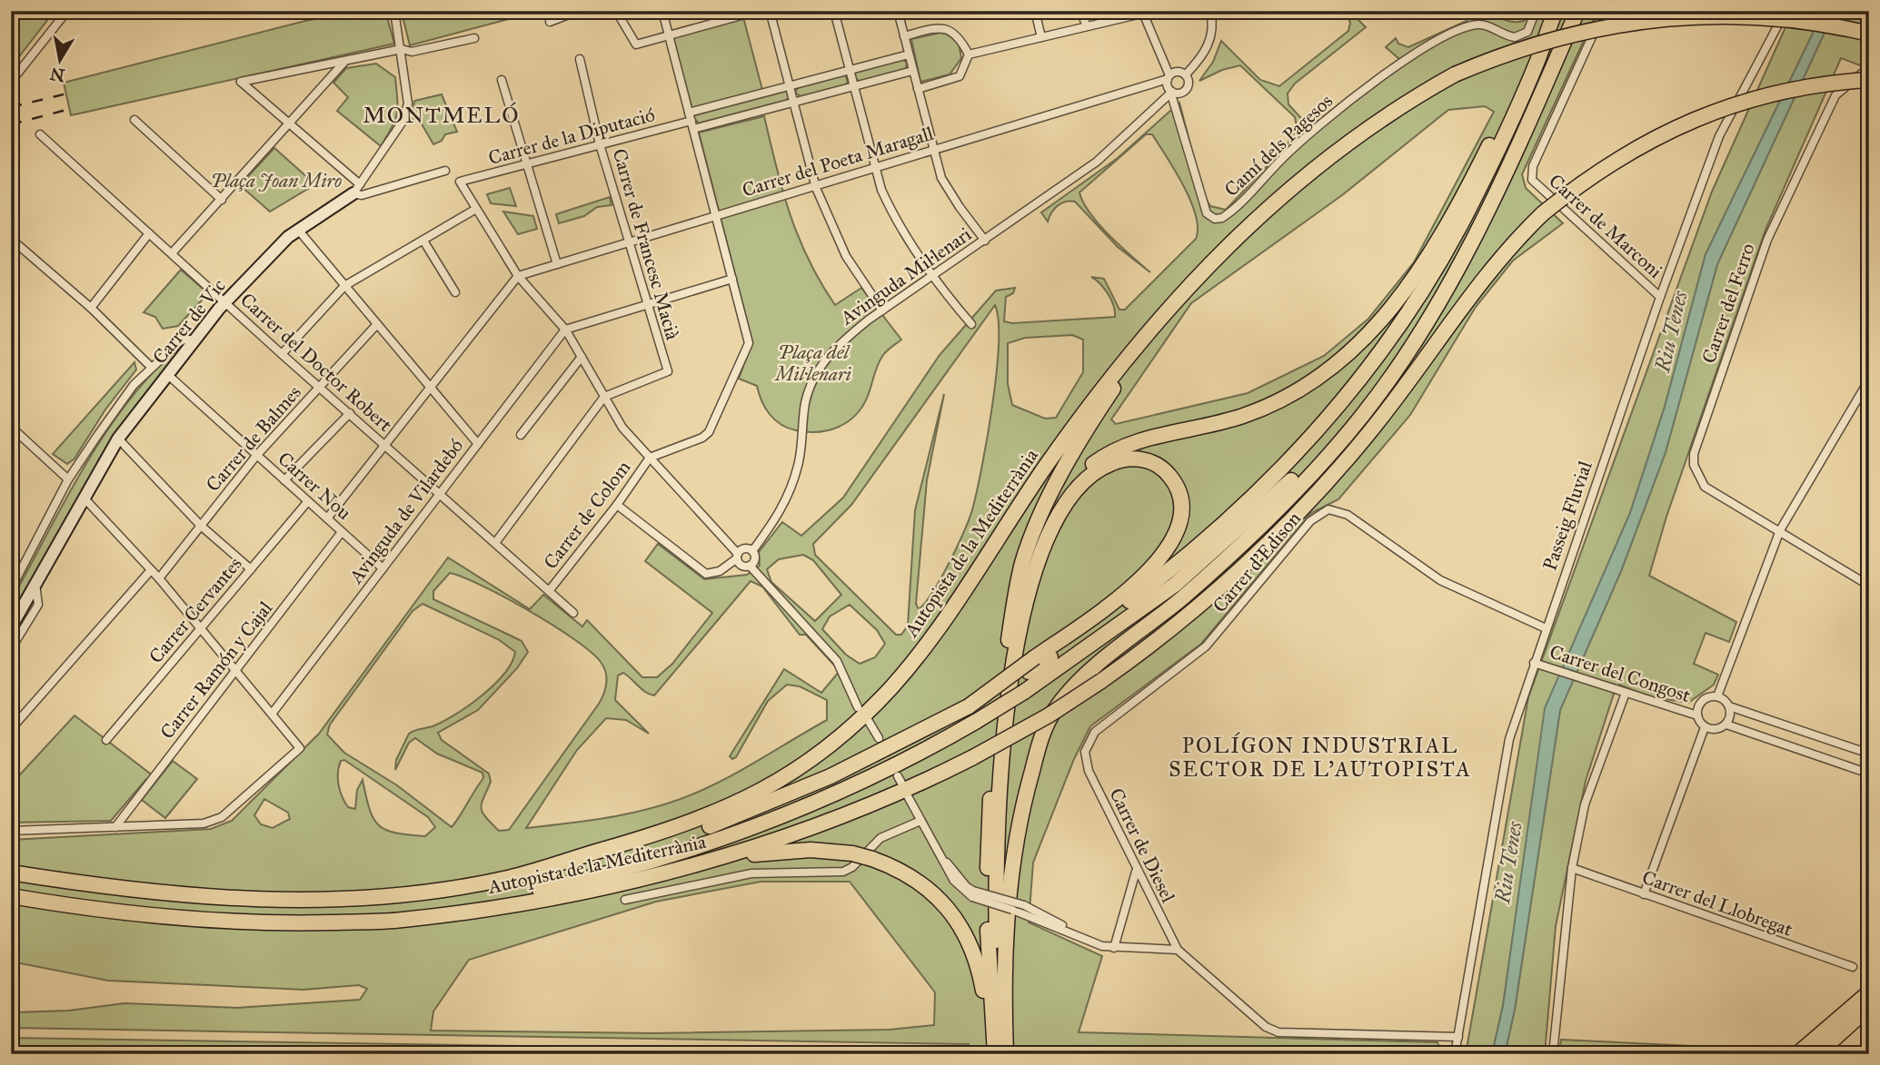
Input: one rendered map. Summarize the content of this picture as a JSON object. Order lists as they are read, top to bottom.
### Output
{
  "streets": {
    "highway": ["Autopista de la Mediterrània"],
    "street": [
      "Carrer de la Diputació",
      "Camí dels Pagesos",
      "Carrer del Poeta Maragall",
      "Carrer de Marconi",
      "Carrer de Francesc Macià",
      "Avinguda Mil·lenari",
      "Carrer del Ferro",
      "Carrer de Vic",
      "Carrer del Doctor Robert",
      "Carrer de Balmes",
      "Carrer Nou",
      "Avinguda de Vilardebó",
      "Carrer de Colom",
      "Passeig Fluvial",
      "Carrer d'Edison",
      "Carrer Cervantes",
      "Carrer Ramón y Cajal",
      "Carrer del Congost",
      "Carrer de Diesel",
      "Carrer del Llobregat"
    ]
  },
  "crossings": [
    ["Carrer de la Diputació", "Carrer de Francesc Macià"],
    ["Camí dels Pagesos", "Carrer del Poeta Maragall"],
    ["Camí dels Pagesos", "Avinguda Mil·lenari"],
    ["Carrer del Poeta Maragall", "Carrer de Francesc Macià"],
    ["Carrer del Poeta Maragall", "Avinguda Mil·lenari"],
    ["Carrer de Marconi", "Passeig Fluvial"],
    ["Carrer de Vic", "Carrer del Doctor Robert"],
    ["Carrer de Vic", "Carrer Nou"],
    ["Carrer del Doctor Robert", "Carrer de Balmes"],
    ["Carrer del Doctor Robert", "Avinguda de Vilardebó"],
    ["Carrer del Doctor Robert", "Carrer de Colom"],
    ["Carrer de Balmes", "Carrer Nou"],
    ["Carrer Nou", "Avinguda de Vilardebó"],
    ["Carrer Nou", "Carrer Cervantes"],
    ["Carrer Nou", "Carrer Ramón y Cajal"],
    ["Passeig Fluvial", "Carrer d'Edison"],
    ["Passeig Fluvial", "Carrer del Congost"],
    ["Carrer d'Edison", "Carrer de Diesel"]
  ],
  "districts": ["MONTMELÓ", "POLÍGON INDUSTRIAL SECTOR DE L'AUTOPISTA"],
  "water": ["Riu Tenes"],
  "parks": ["Plaça Joan Miro", "Plaça del Mil·lenari"],
  "north": "bottom"
}
